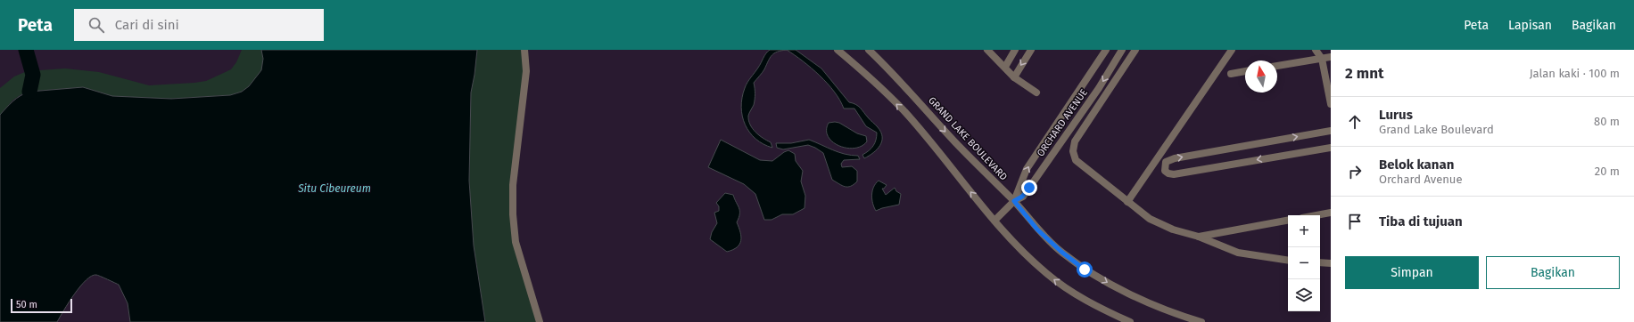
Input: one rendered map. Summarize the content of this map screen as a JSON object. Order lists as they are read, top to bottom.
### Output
{
  "streets": {
    "street": ["ORCHARD AVENUE", "GRAND LAKE BOULEVARD"]
  },
  "crossings": [
    ["ORCHARD AVENUE", "GRAND LAKE BOULEVARD"]
  ],
  "water": ["Situ Cibeureum"],
  "scale_bar": "50 m",
  "north": "top",
  "page": {
    "header": "Peta",
    "search": "Cari di sini",
    "nav": ["Peta", "Lapisan", "Bagikan"],
    "heading": ["2 mnt", "Jalan kaki · 100 m"],
    "list": [
      ["Lurus", "Grand Lake Boulevard", "80 m"],
      ["Belok kanan", "Orchard Avenue", "20 m"],
      "Tiba di tujuan"
    ],
    "map_buttons": ["+", "−"],
    "buttons": ["Simpan", "Bagikan"],
    "scale": "50 m"
  }
}
